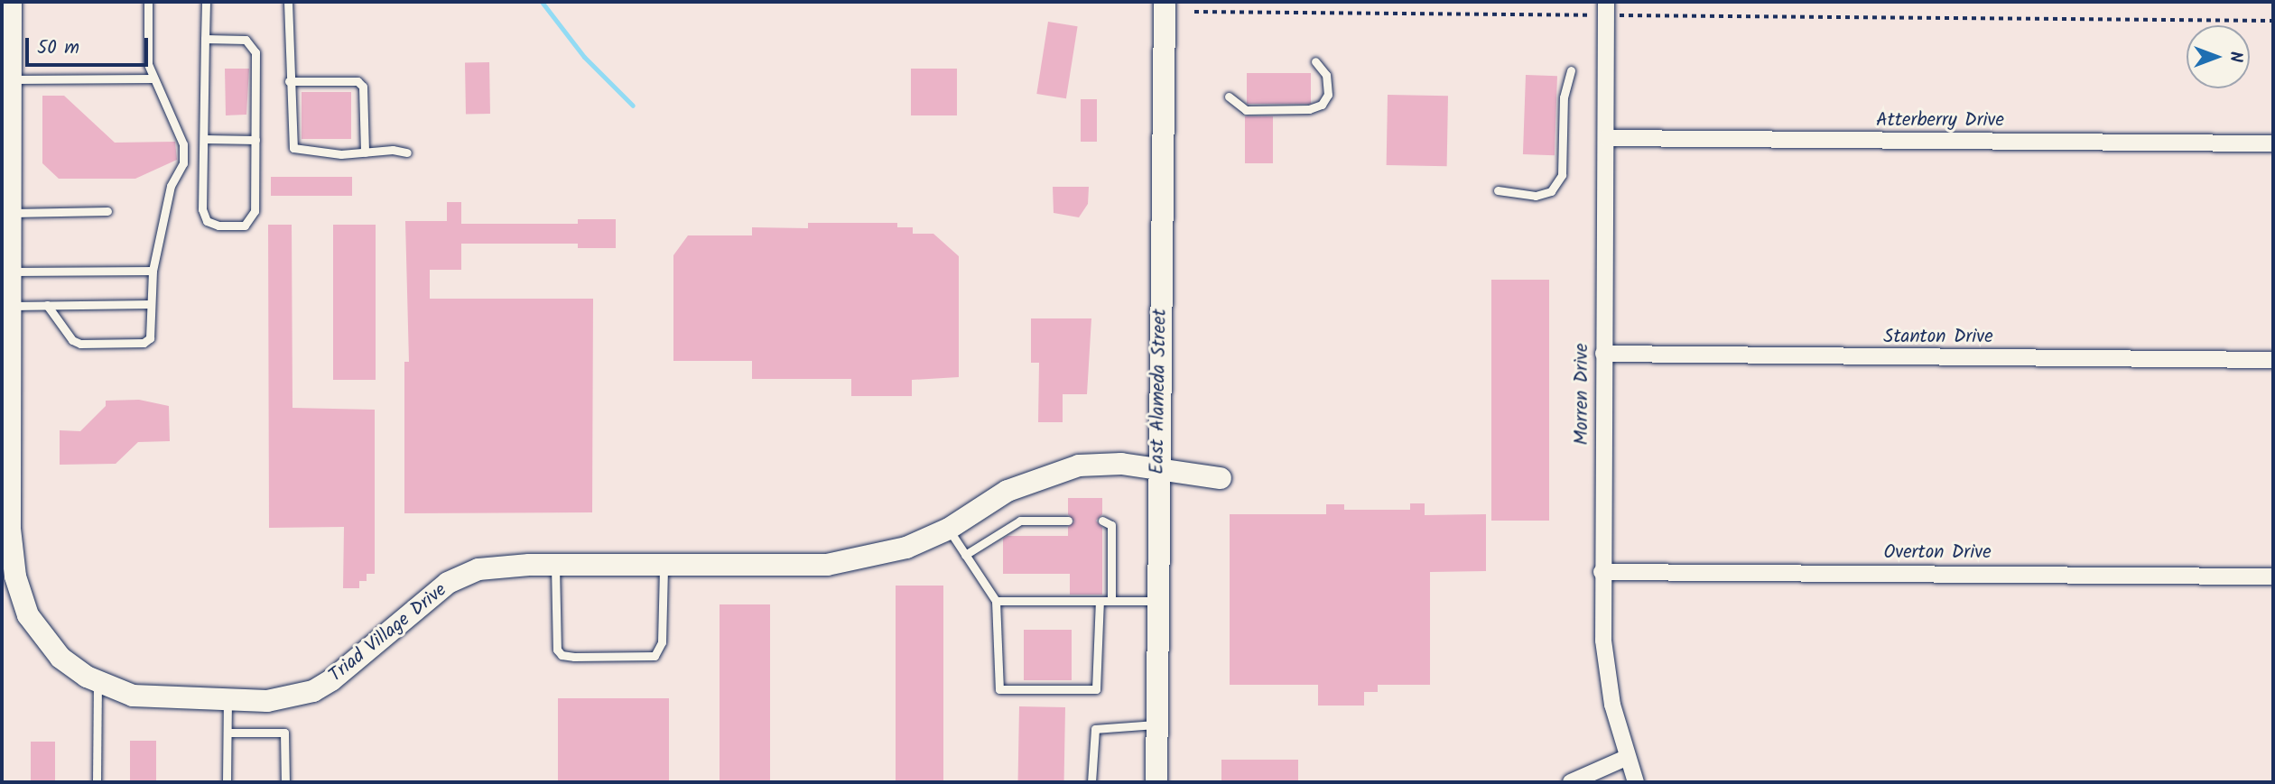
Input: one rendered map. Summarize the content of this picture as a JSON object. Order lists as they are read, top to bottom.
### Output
{
  "streets": {
    "street": [
      "Atterberry Drive",
      "Stanton Drive",
      "East Alameda Street",
      "Morren Drive",
      "Overton Drive",
      "Triad Village Drive"
    ]
  },
  "crossings": [
    ["Atterberry Drive", "Morren Drive"],
    ["Stanton Drive", "Morren Drive"],
    ["East Alameda Street", "Triad Village Drive"],
    ["Morren Drive", "Overton Drive"]
  ],
  "scale_bar": "50 m",
  "north": "right"
}
